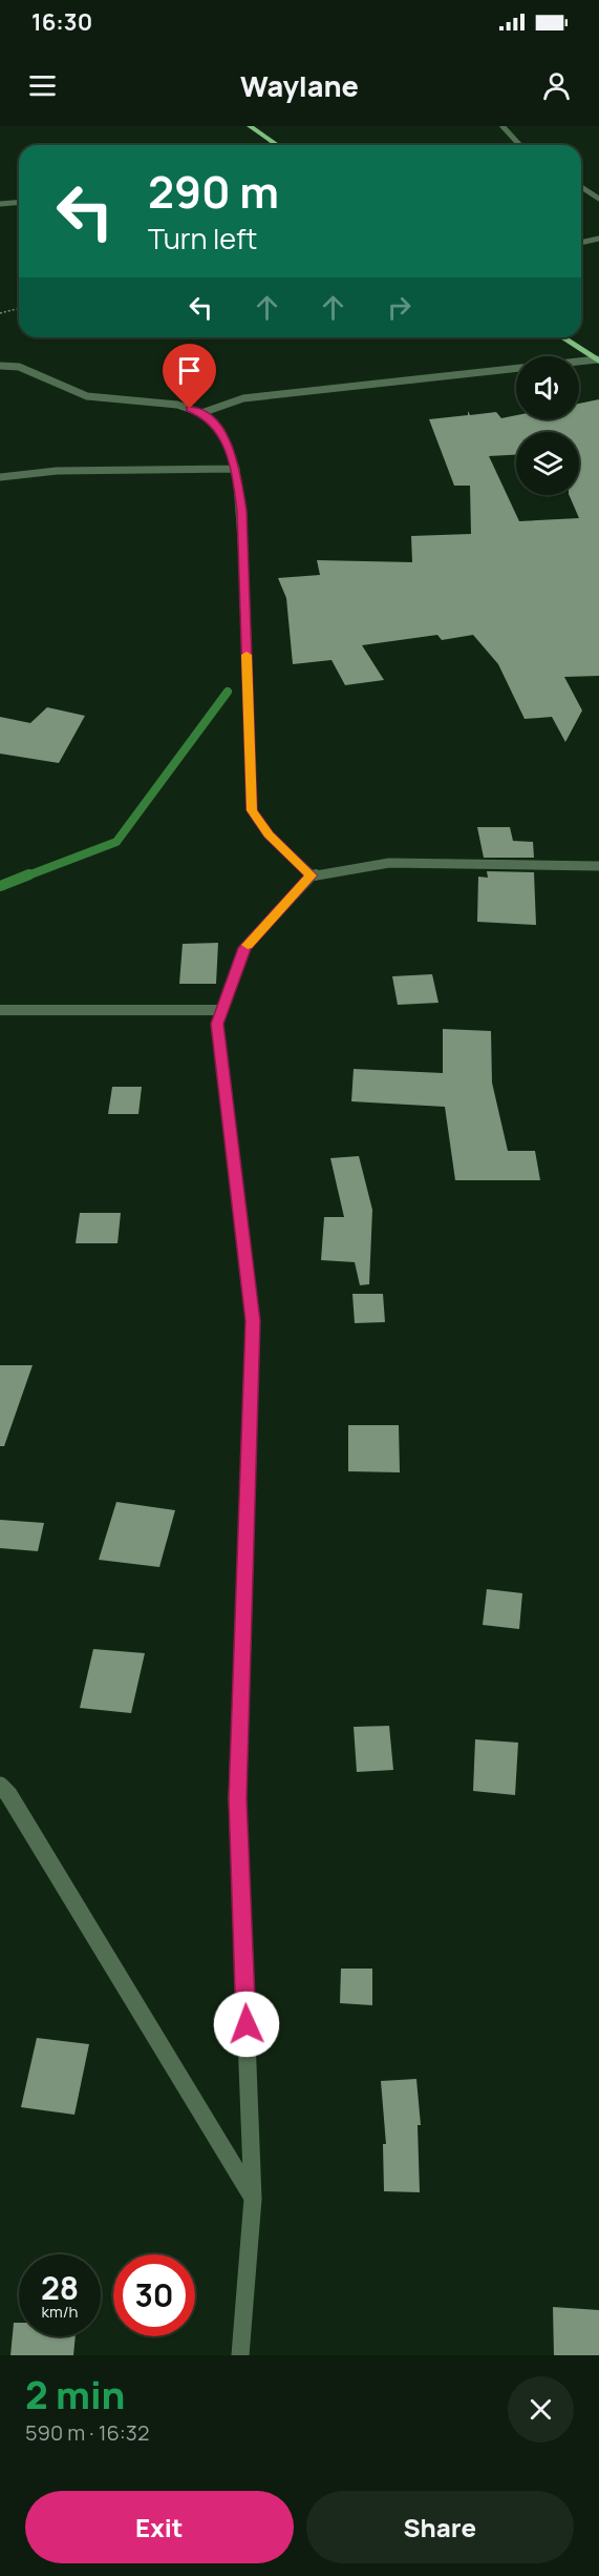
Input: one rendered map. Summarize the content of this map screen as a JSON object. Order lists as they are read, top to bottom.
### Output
{
  "page": {
    "status": "16:30",
    "header": "Waylane",
    "turn": ["290 m", "Turn left"],
    "speed": "28 km/h",
    "limit": "30",
    "heading": ["2 min", "590 m · 16:32"],
    "buttons": ["Exit", "Share"]
  }
}
